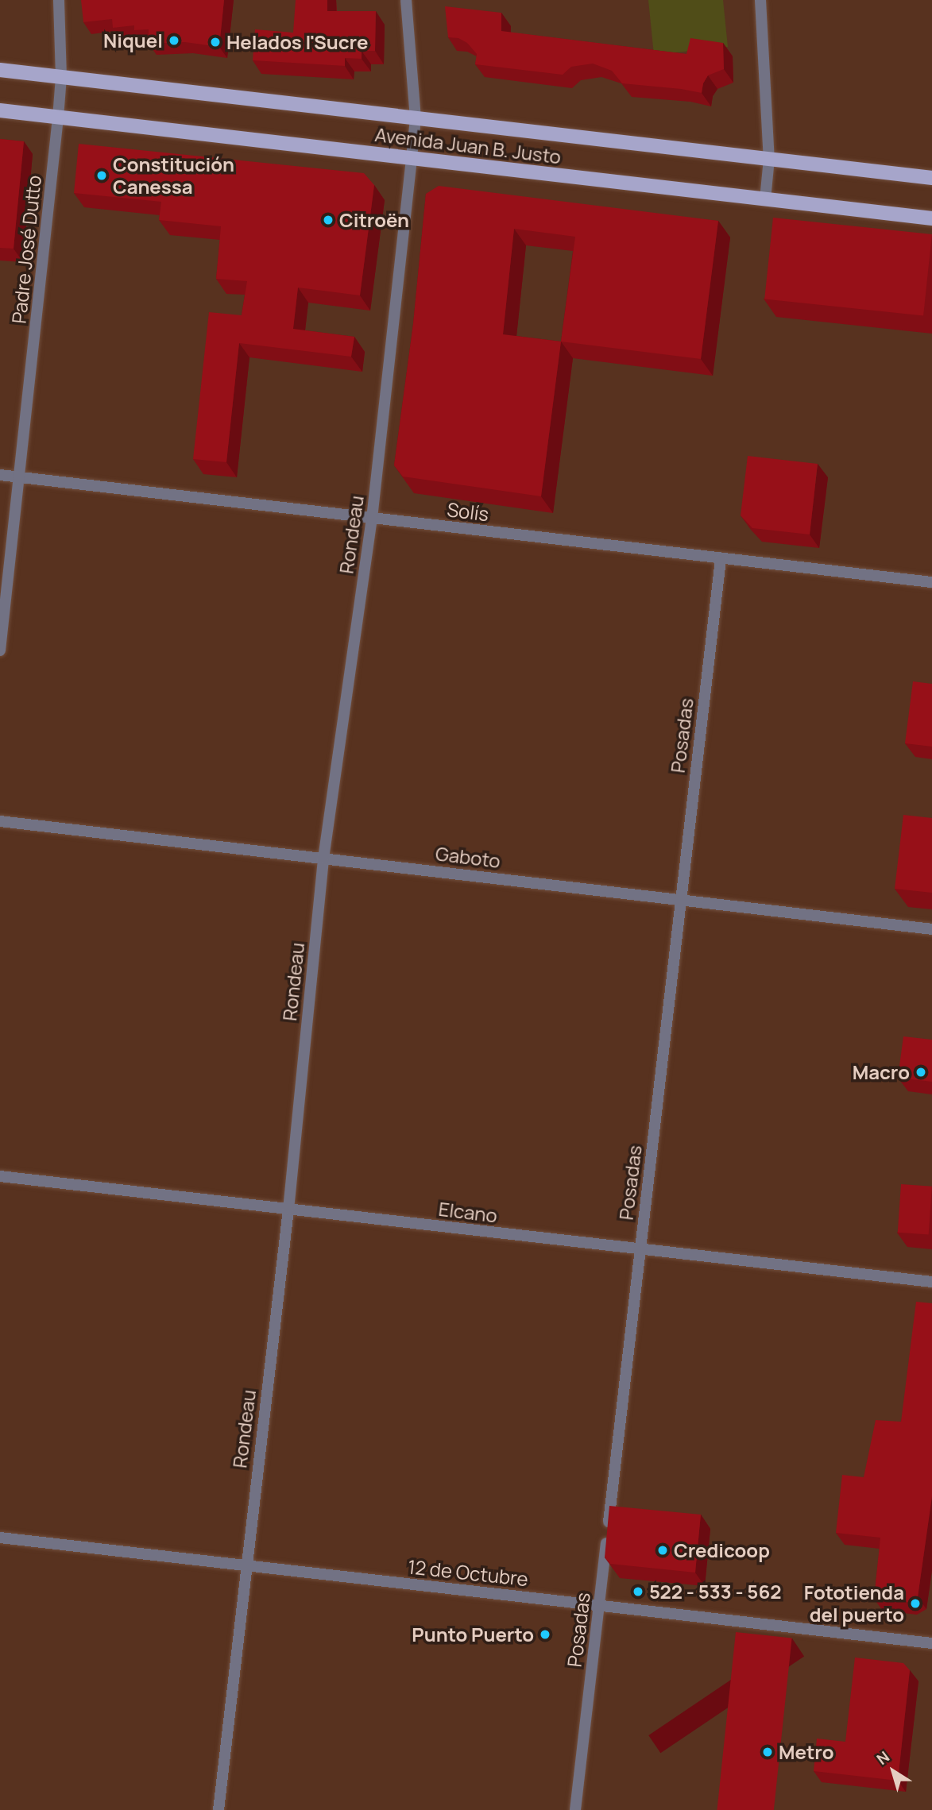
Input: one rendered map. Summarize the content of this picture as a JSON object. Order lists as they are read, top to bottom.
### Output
{
  "streets": {
    "main road": ["Avenida Juan B. Justo"],
    "street": [
      "Padre José Dutto",
      "Solís",
      "Rondeau",
      "Posadas",
      "Gaboto",
      "Elcano",
      "12 de Octubre"
    ]
  },
  "crossings": [
    ["Avenida Juan B. Justo", "Padre José Dutto"],
    ["Avenida Juan B. Justo", "Rondeau"],
    ["Padre José Dutto", "Solís"],
    ["Solís", "Rondeau"],
    ["Solís", "Posadas"],
    ["Rondeau", "Gaboto"],
    ["Rondeau", "Elcano"],
    ["Rondeau", "12 de Octubre"],
    ["Posadas", "Gaboto"],
    ["Posadas", "Elcano"],
    ["Posadas", "12 de Octubre"]
  ],
  "places": [
    "Niquel",
    "Helados l'Sucre",
    "Constitución Canessa",
    "Citroën",
    "Macro",
    "Credicoop",
    "522 - 533 - 562",
    "Fototienda del puerto",
    "Punto Puerto",
    "Metro"
  ],
  "north": "top left"
}
